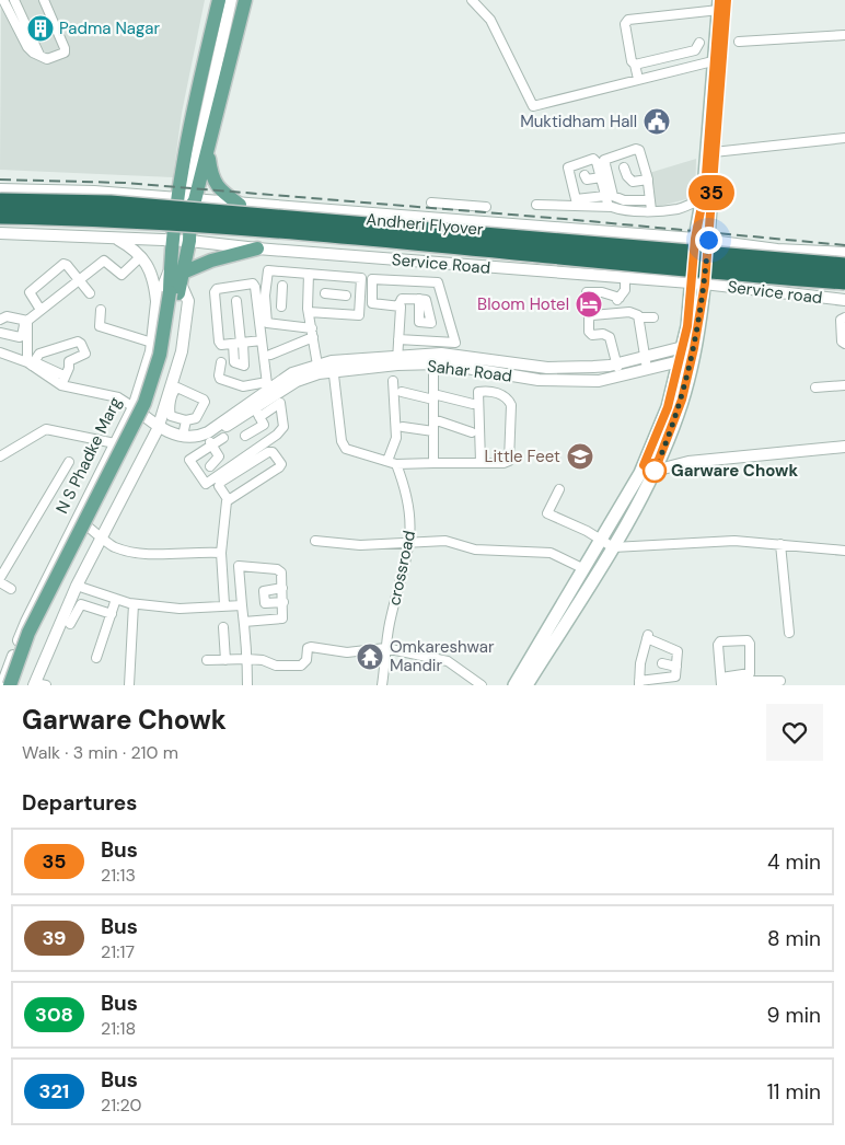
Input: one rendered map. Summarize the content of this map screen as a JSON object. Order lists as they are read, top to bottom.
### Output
{
  "streets": {
    "highway": ["Andheri Flyover"],
    "main road": ["N S Phadke Marg"],
    "street": [
      "Service Road",
      "Service road",
      "Sahar Road",
      "crossroad"
    ]
  },
  "crossings": [
    ["Service Road", "Service road"],
    ["Service Road", "N S Phadke Marg"]
  ],
  "places": {
    "building": ["Padma Nagar"],
    "public building": ["Muktidham Hall"],
    "hotel": ["Bloom Hotel"],
    "school or university": ["Little Feet"],
    "other": ["Garware Chowk"],
    "temple": ["Omkareshwar Mandir"]
  },
  "lines": ["bus line 35"],
  "page": {
    "on_map": "35",
    "heading": [
      ["Garware Chowk", "Walk · 3 min · 210 m"],
      "Departures"
    ],
    "list": [
      {
        "mark": "35",
        "name": "Bus",
        "note": "21:13",
        "value": "4 min"
      },
      {
        "mark": "39",
        "name": "Bus",
        "note": "21:17",
        "value": "8 min"
      },
      {
        "mark": "308",
        "name": "Bus",
        "note": "21:18",
        "value": "9 min"
      },
      {
        "mark": "321",
        "name": "Bus",
        "note": "21:20",
        "value": "11 min"
      }
    ]
  }
}
